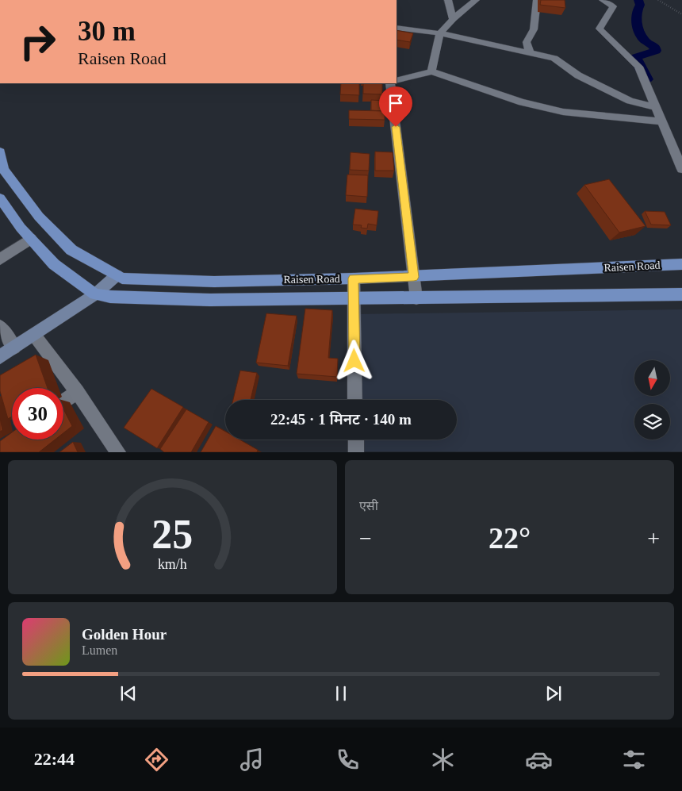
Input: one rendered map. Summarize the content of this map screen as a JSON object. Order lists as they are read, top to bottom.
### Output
{
  "streets": {
    "main road": ["Raisen Road"]
  },
  "north": "bottom",
  "page": {
    "turn": ["30 m", "Raisen Road"],
    "limit": "30",
    "trip": "22:45 · 1 मिनट · 140 m",
    "tile": "एसी",
    "heat": ["−", "22°", "+"],
    "song": ["Golden Hour", "Lumen"],
    "tabs": "22:44",
    "gauge": ["25", "km/h"]
  }
}
